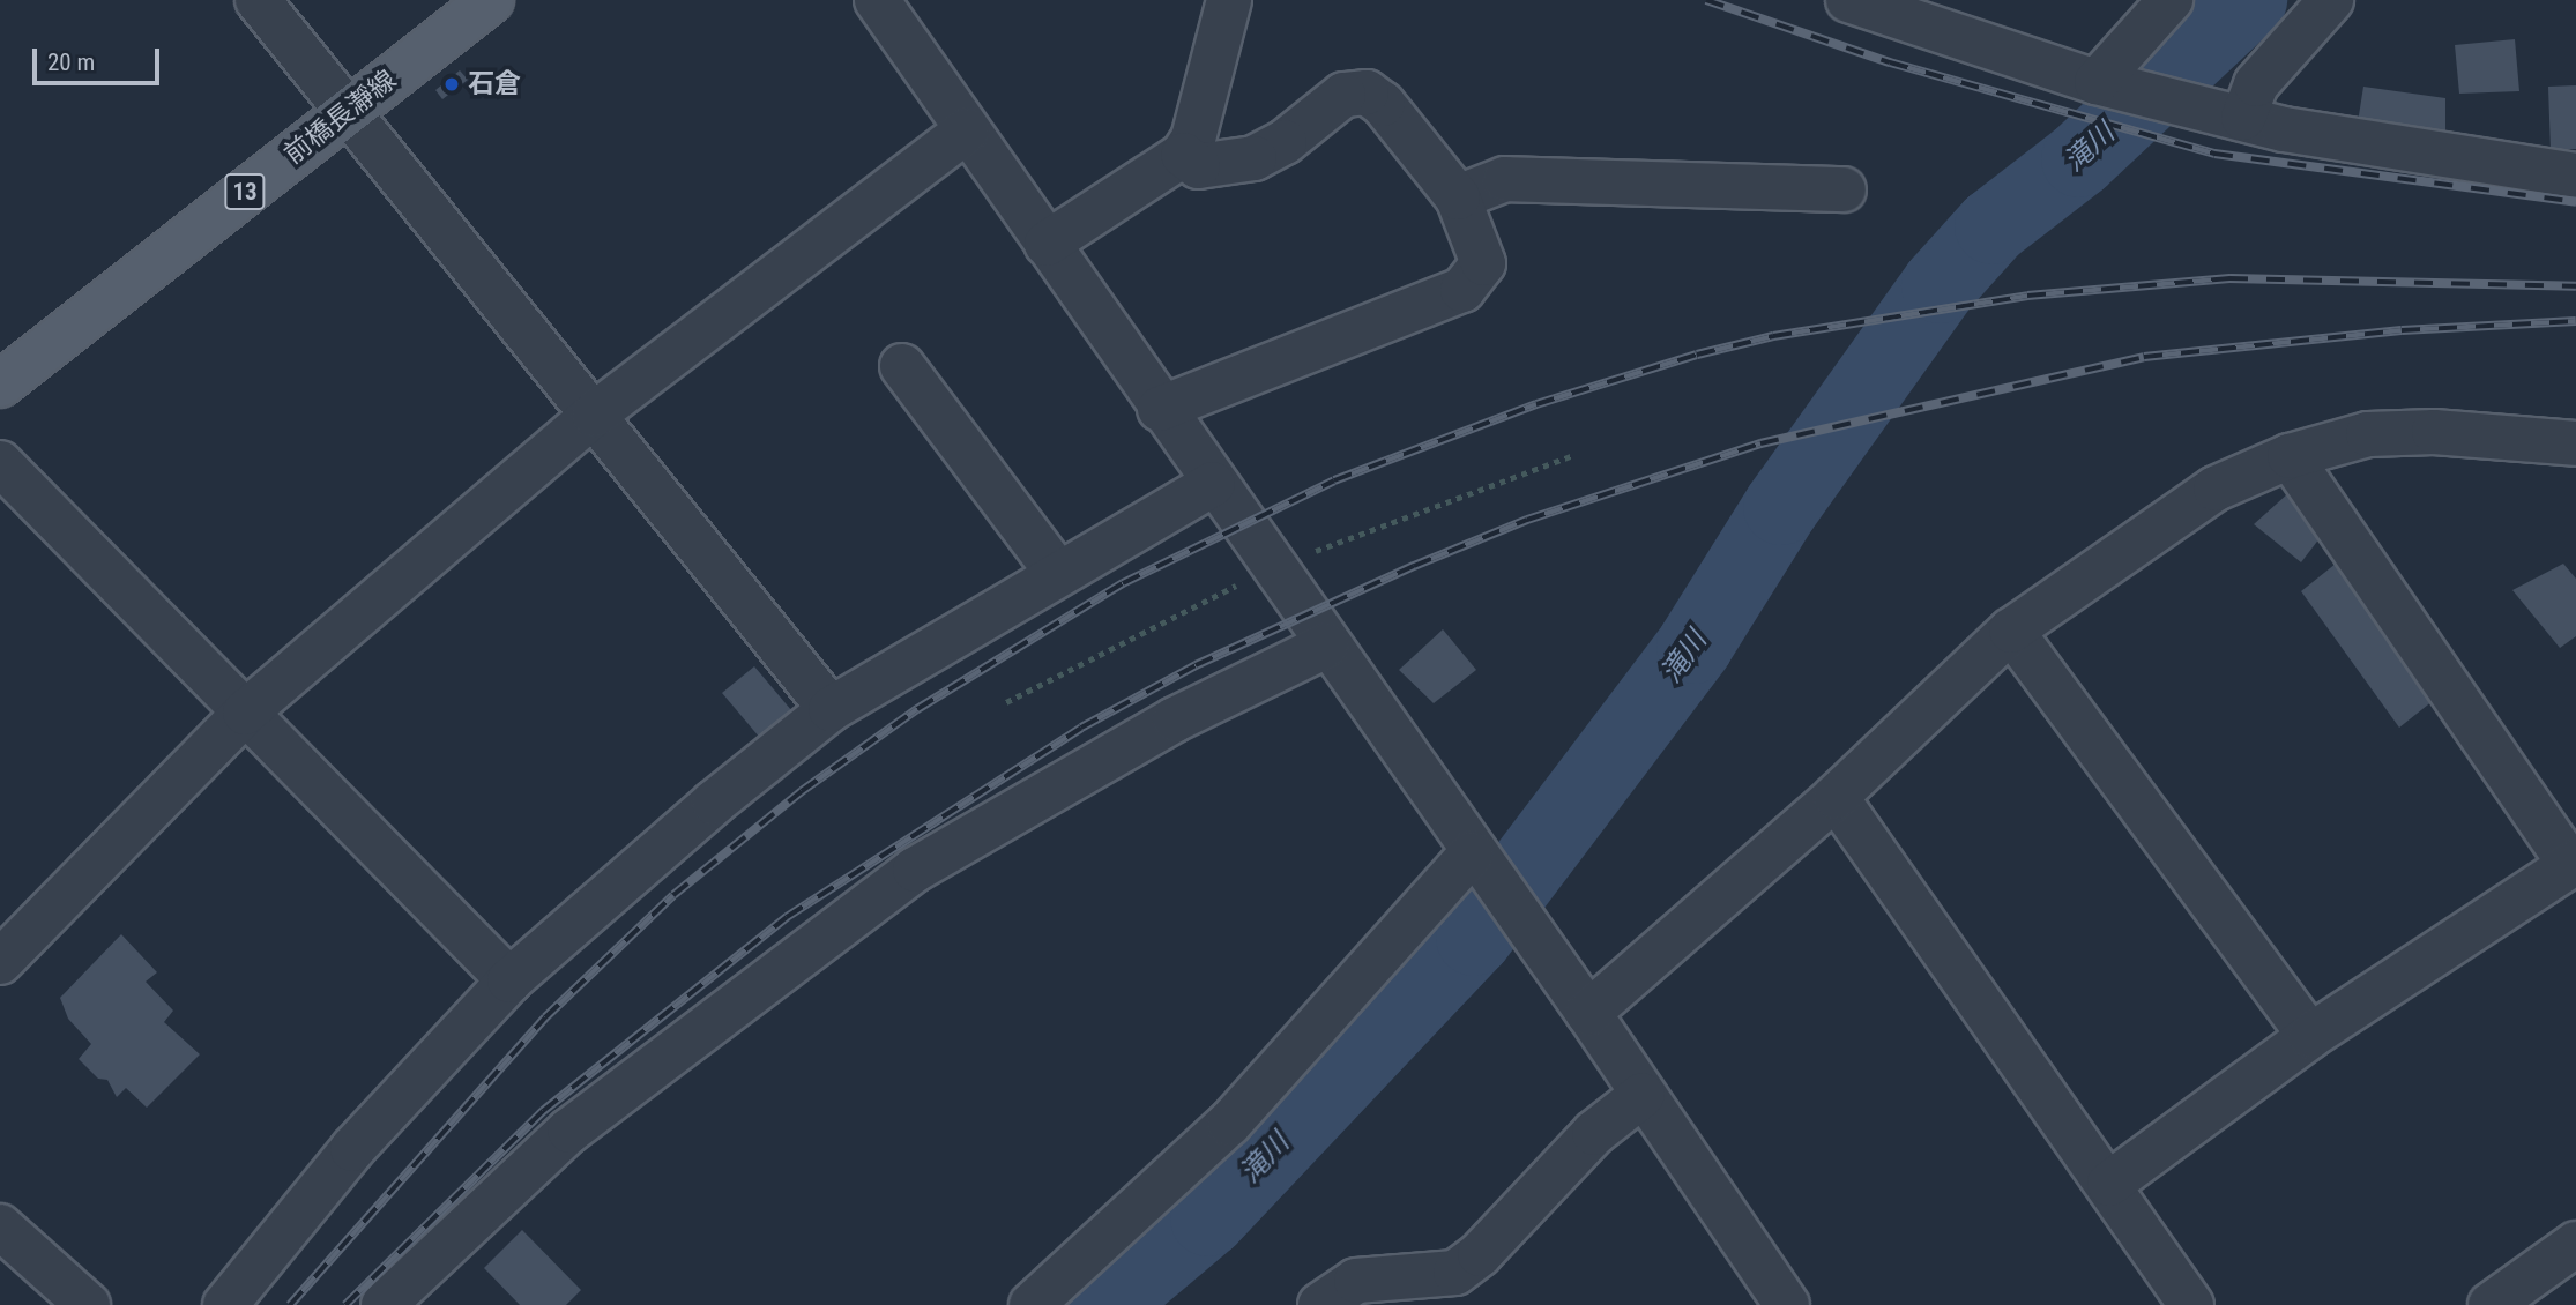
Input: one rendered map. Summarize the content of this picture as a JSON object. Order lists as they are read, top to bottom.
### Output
{
  "streets": {
    "main road": ["前橋長瀞線", "13"]
  },
  "water": ["滝川"],
  "places": ["石倉"],
  "scale_bar": "20 m"
}
